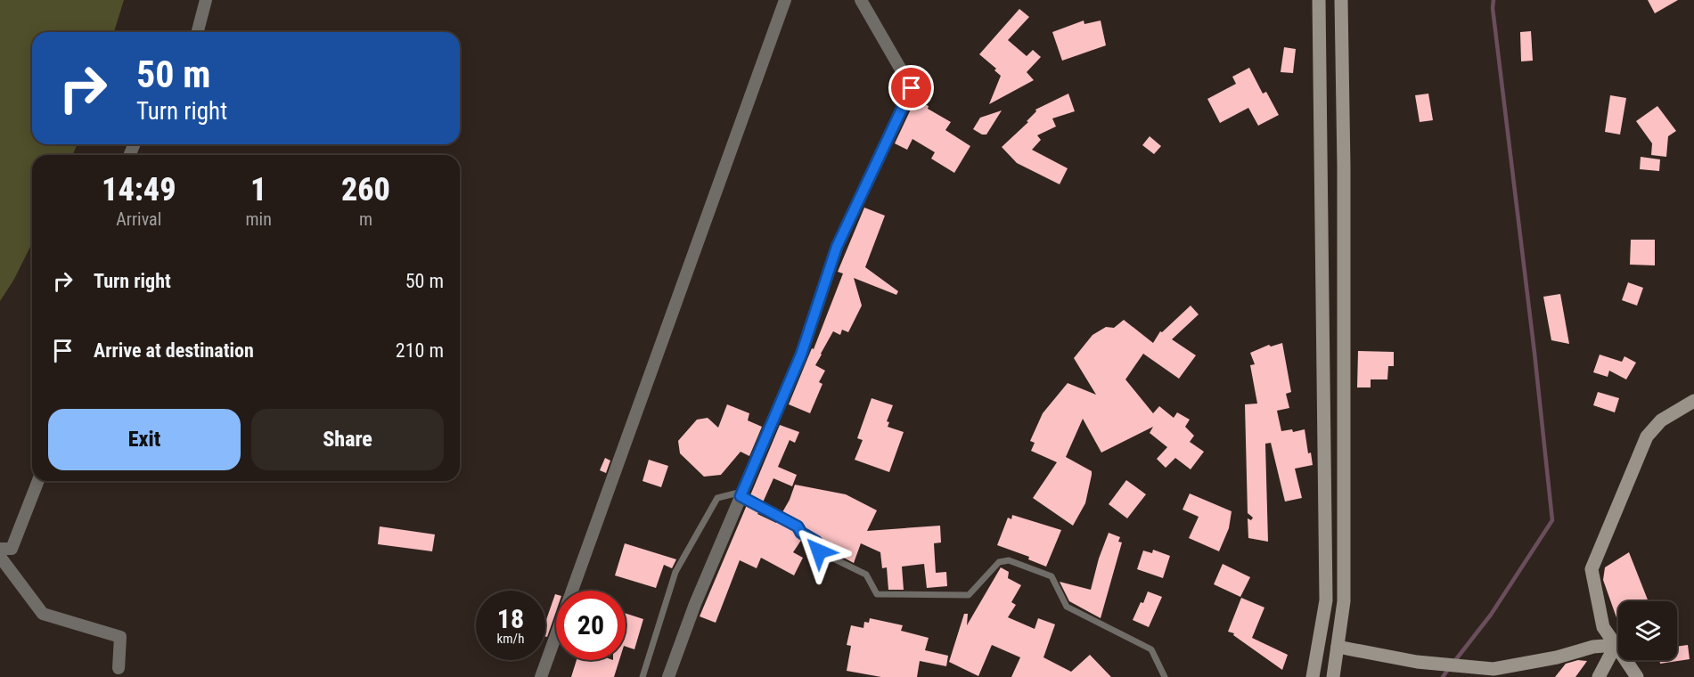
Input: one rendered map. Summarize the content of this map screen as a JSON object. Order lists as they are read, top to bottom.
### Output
{
  "page": {
    "turn": ["50 m", "Turn right"],
    "eta": [
      "14:49",
      "Arrival",
      "1",
      "min",
      "260",
      "m"
    ],
    "list": [
      {
        "name": "Turn right",
        "value": "50 m"
      },
      {
        "name": "Arrive at destination",
        "value": "210 m"
      }
    ],
    "buttons": ["Exit", "Share"],
    "speed": "18 km/h",
    "limit": "20"
  }
}
